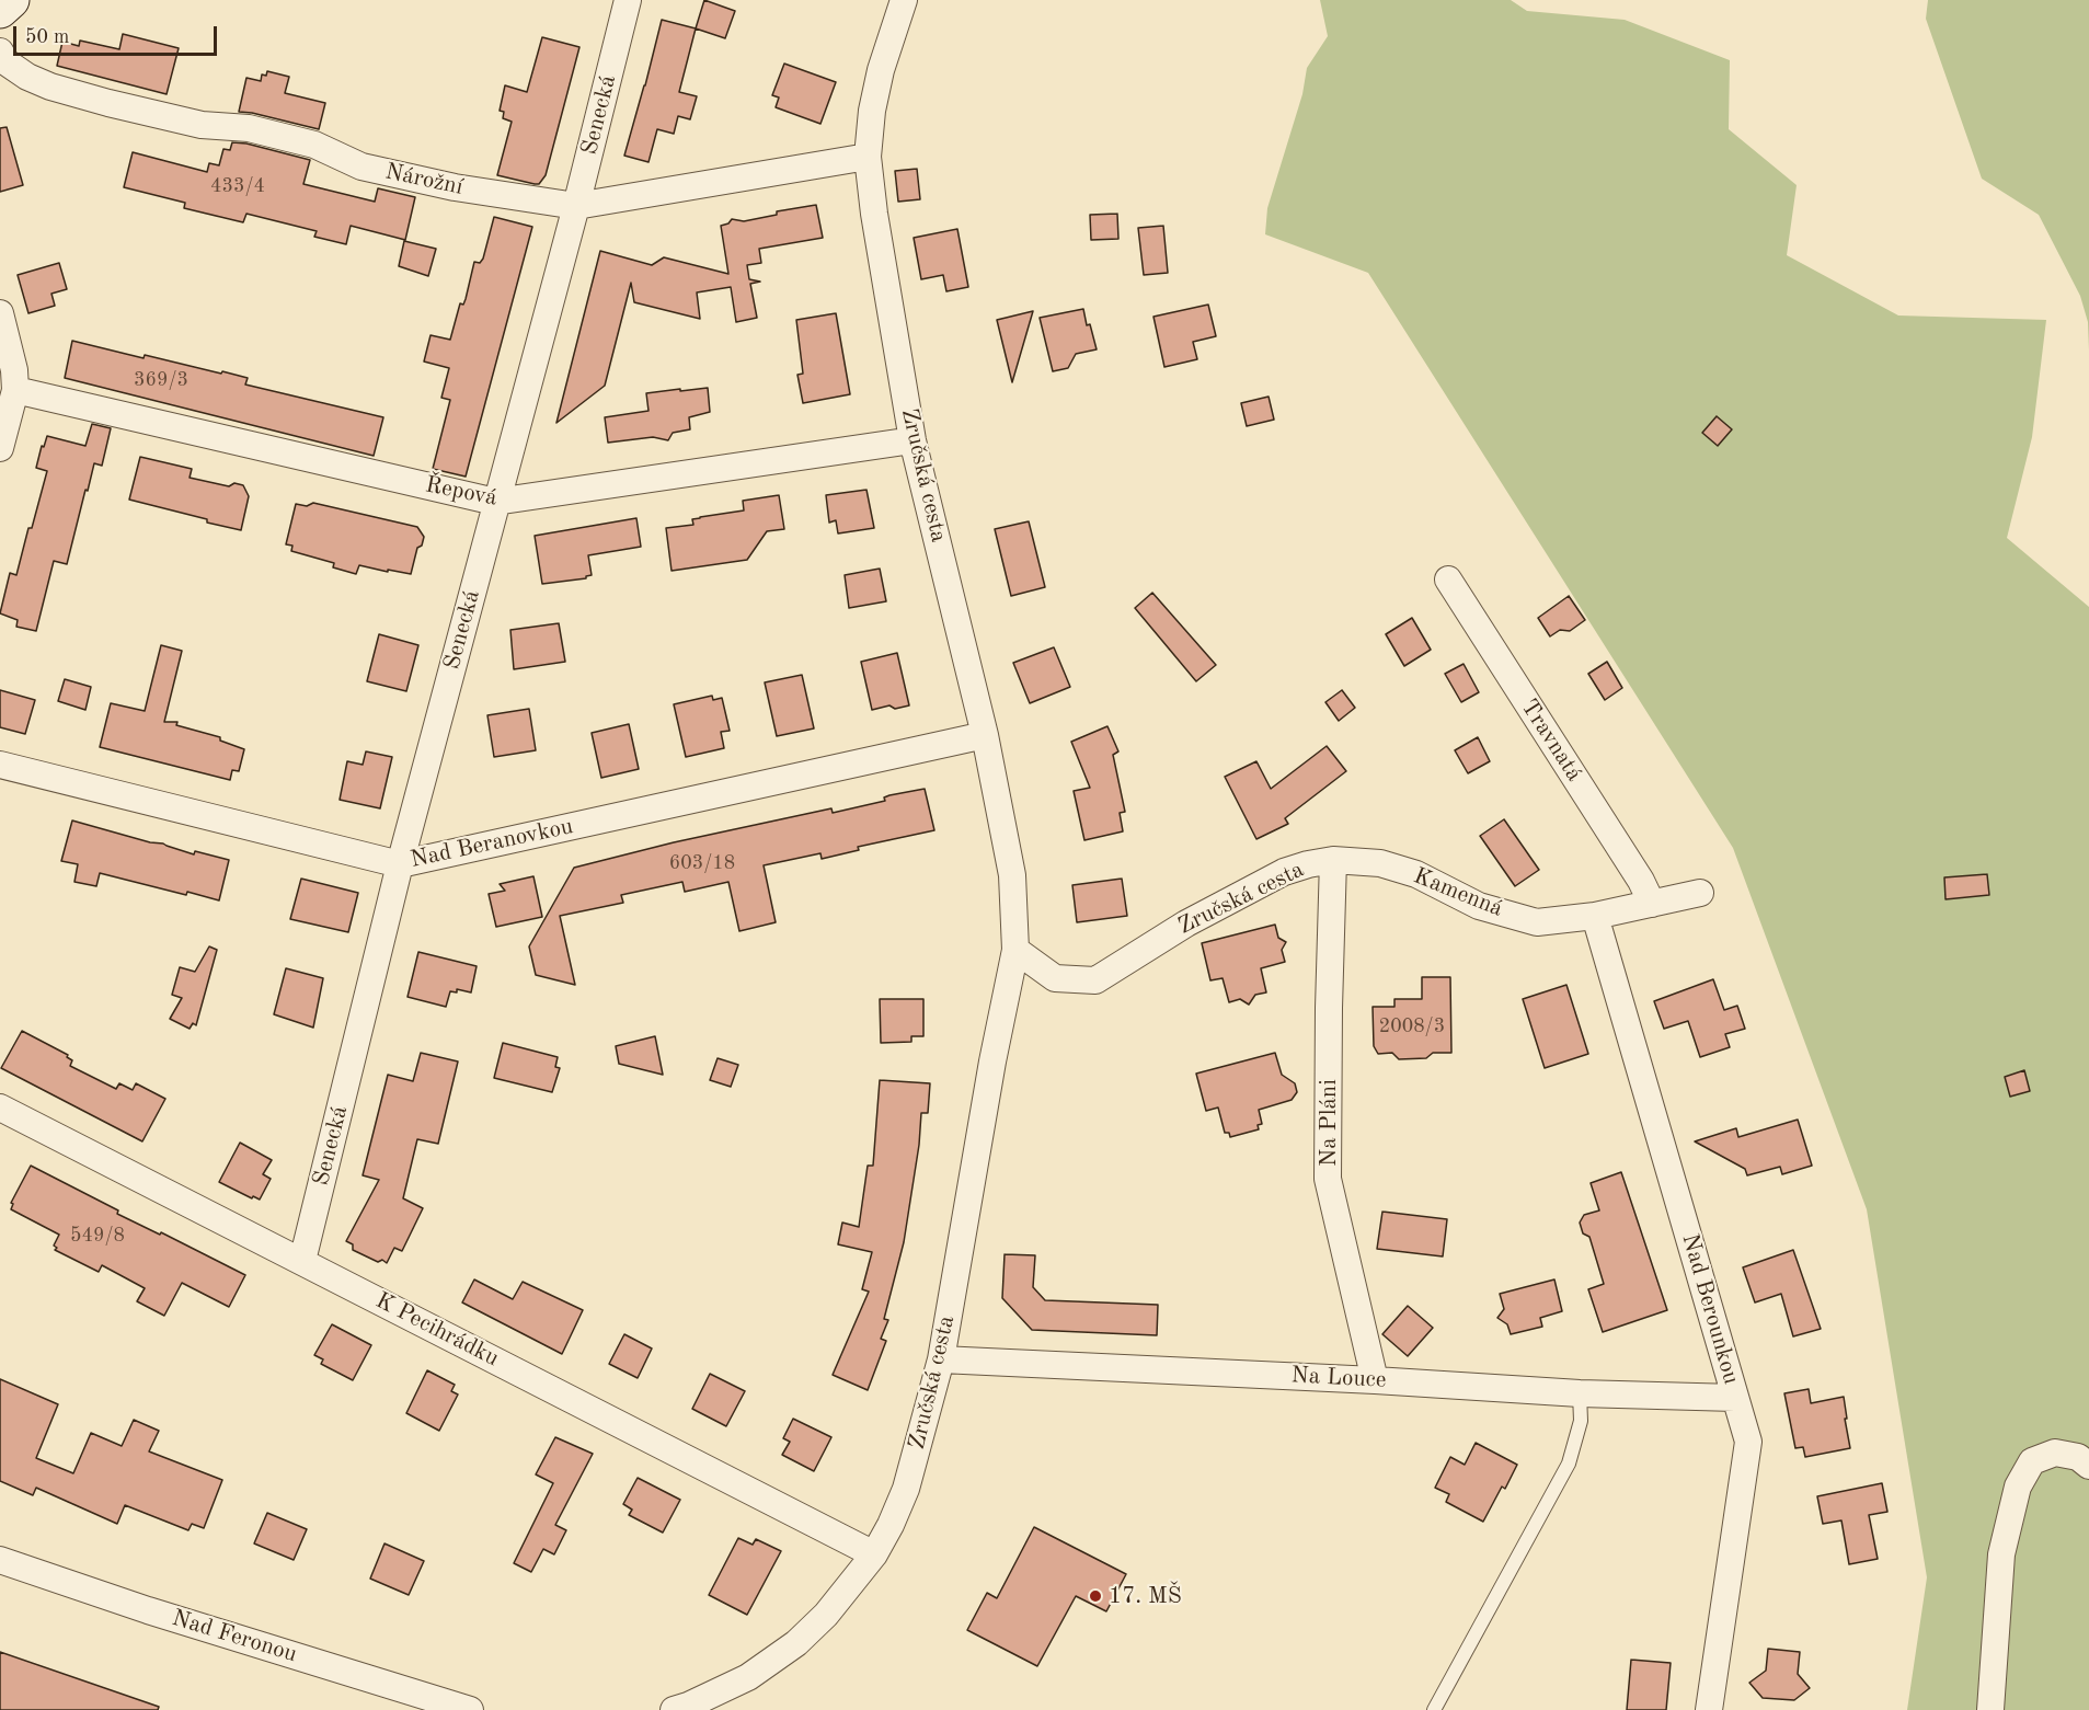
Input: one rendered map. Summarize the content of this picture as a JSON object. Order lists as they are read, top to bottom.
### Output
{
  "streets": {
    "street": [
      "Senecká",
      "Nárožní",
      "Zručská cesta",
      "Řepová",
      "Travnatá",
      "Nad Beranovkou",
      "Kamenná",
      "Na Pláni",
      "Nad Berounkou",
      "K Pecihrádku",
      "Na Louce",
      "Nad Feronou"
    ]
  },
  "crossings": [
    ["Senecká", "Nárožní"],
    ["Senecká", "Řepová"],
    ["Senecká", "Nad Beranovkou"],
    ["Senecká", "K Pecihrádku"],
    ["Nárožní", "Zručská cesta"],
    ["Zručská cesta", "Řepová"],
    ["Zručská cesta", "Nad Beranovkou"],
    ["Zručská cesta", "Kamenná"],
    ["Zručská cesta", "Na Pláni"],
    ["Zručská cesta", "K Pecihrádku"],
    ["Zručská cesta", "Na Louce"],
    ["Travnatá", "Kamenná"],
    ["Kamenná", "Na Pláni"],
    ["Kamenná", "Nad Berounkou"],
    ["Na Pláni", "Na Louce"],
    ["Nad Berounkou", "Na Louce"]
  ],
  "places": ["17. MŠ"],
  "house_numbers": [
    "433/4",
    "369/3",
    "603/18",
    "2008/3",
    "549/8"
  ],
  "scale_bar": "50 m"
}
